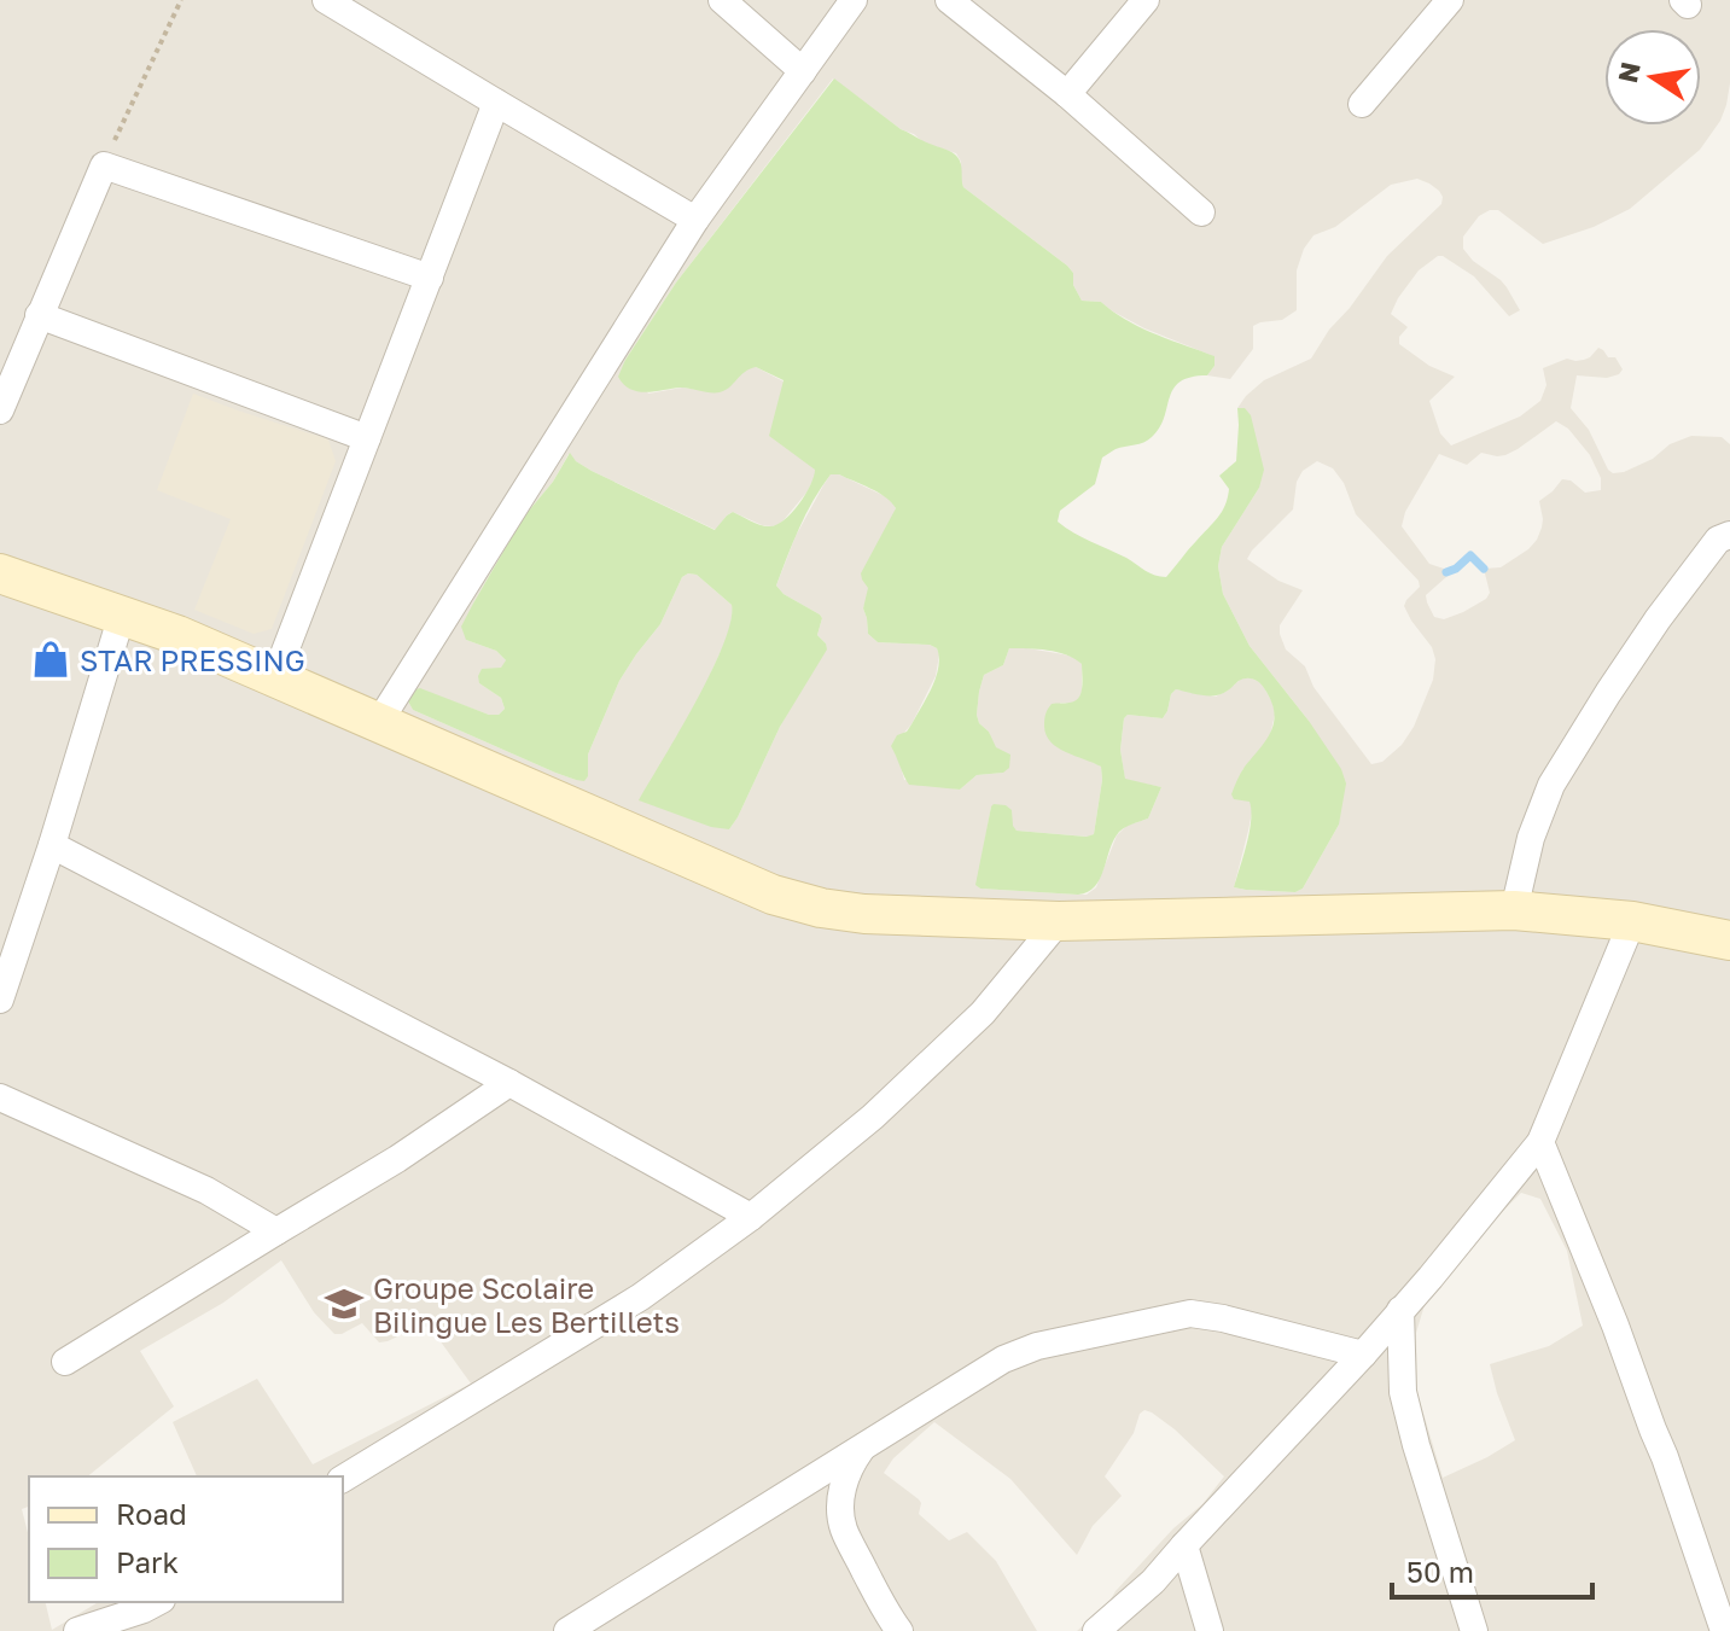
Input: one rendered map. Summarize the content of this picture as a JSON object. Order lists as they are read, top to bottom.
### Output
{
  "places": {
    "shop": ["STAR PRESSING"],
    "school or university": ["Groupe Scolaire Bilingue Les Bertillets"]
  },
  "legend": ["Road", "Park"],
  "scale_bar": "50 m",
  "north": "left"
}
